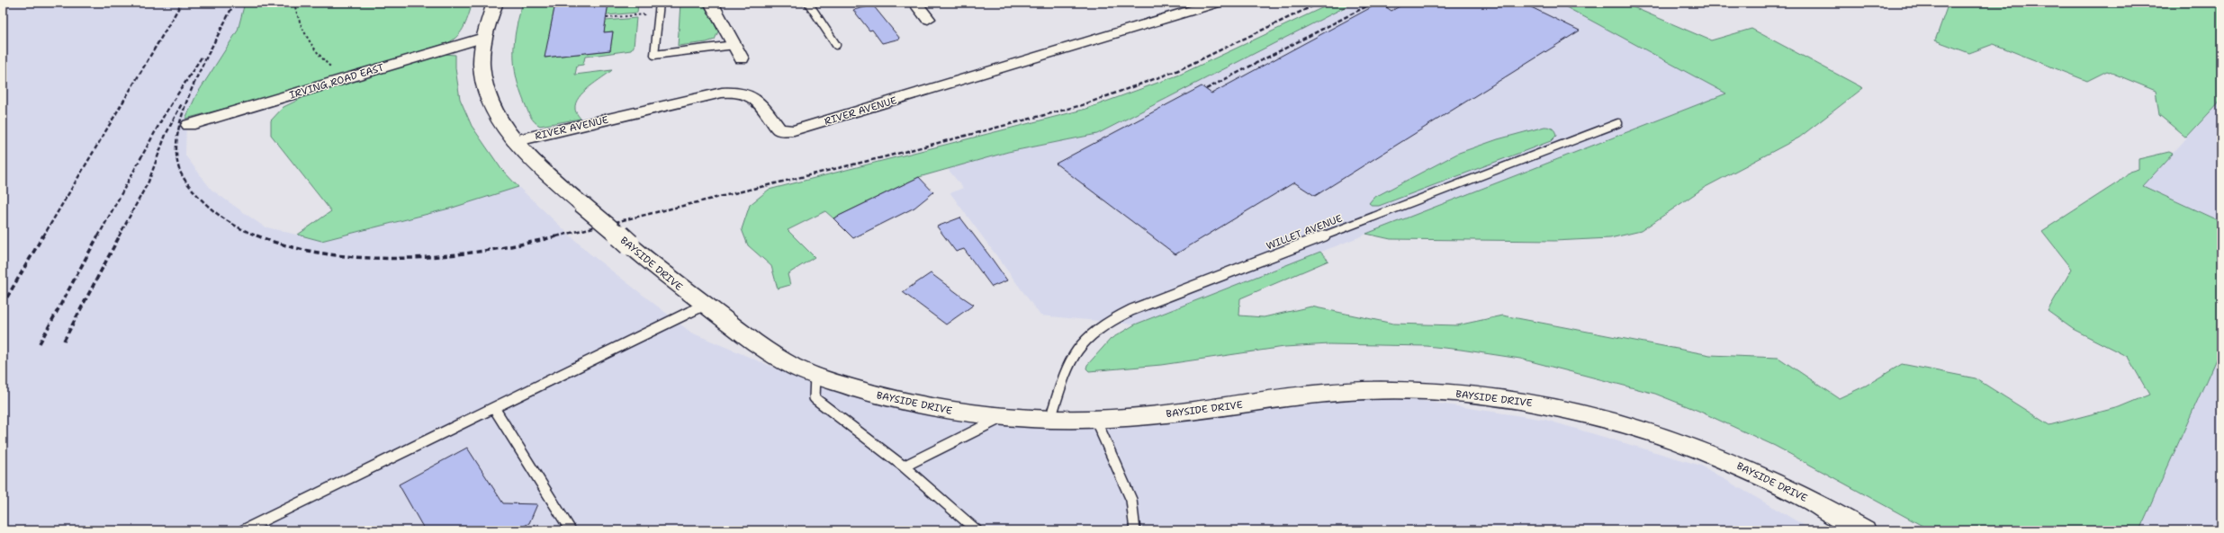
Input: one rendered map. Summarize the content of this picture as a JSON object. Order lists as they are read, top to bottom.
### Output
{
  "streets": {
    "main road": ["BAYSIDE DRIVE"],
    "street": ["IRVING ROAD EAST", "RIVER AVENUE"],
    "lane": ["WILLET AVENUE"]
  },
  "crossings": [
    ["IRVING ROAD EAST", "BAYSIDE DRIVE"],
    ["RIVER AVENUE", "BAYSIDE DRIVE"],
    ["WILLET AVENUE", "BAYSIDE DRIVE"]
  ]
}
